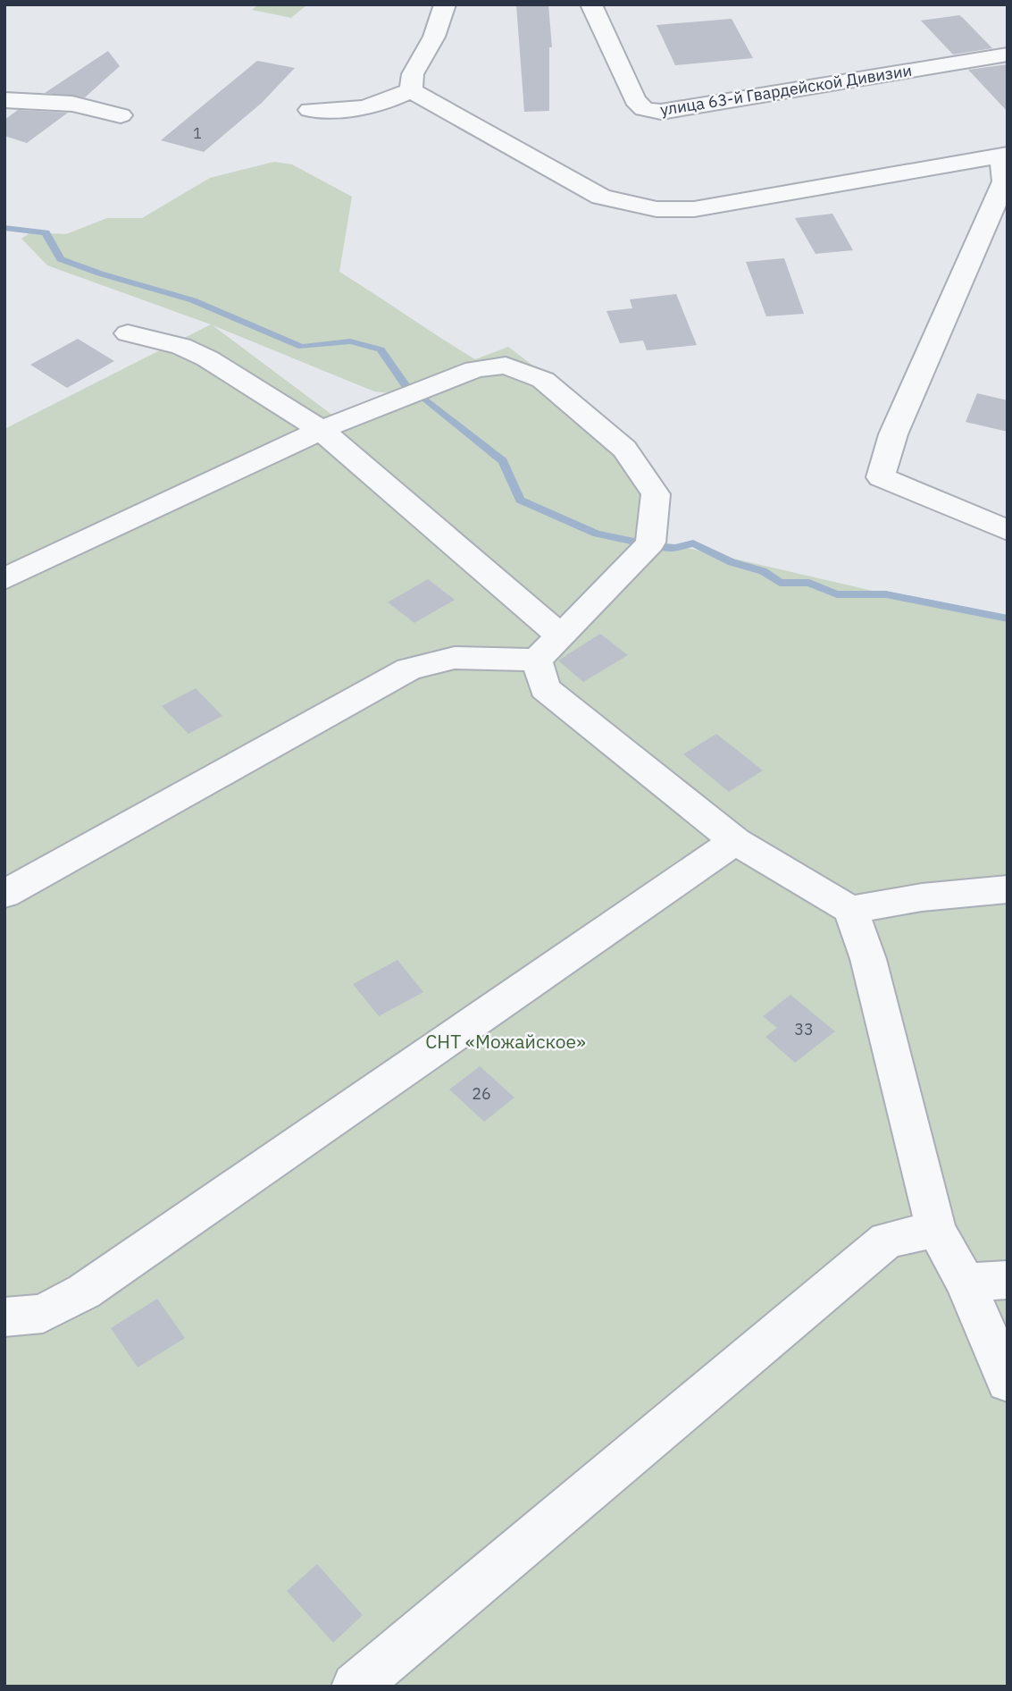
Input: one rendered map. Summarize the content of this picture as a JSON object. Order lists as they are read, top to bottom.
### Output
{
  "streets": {
    "street": ["улица 63-й Гвардейской Дивизии"]
  },
  "parks": ["СНТ «Можайское»"],
  "house_numbers": ["1", "33", "26"]
}
